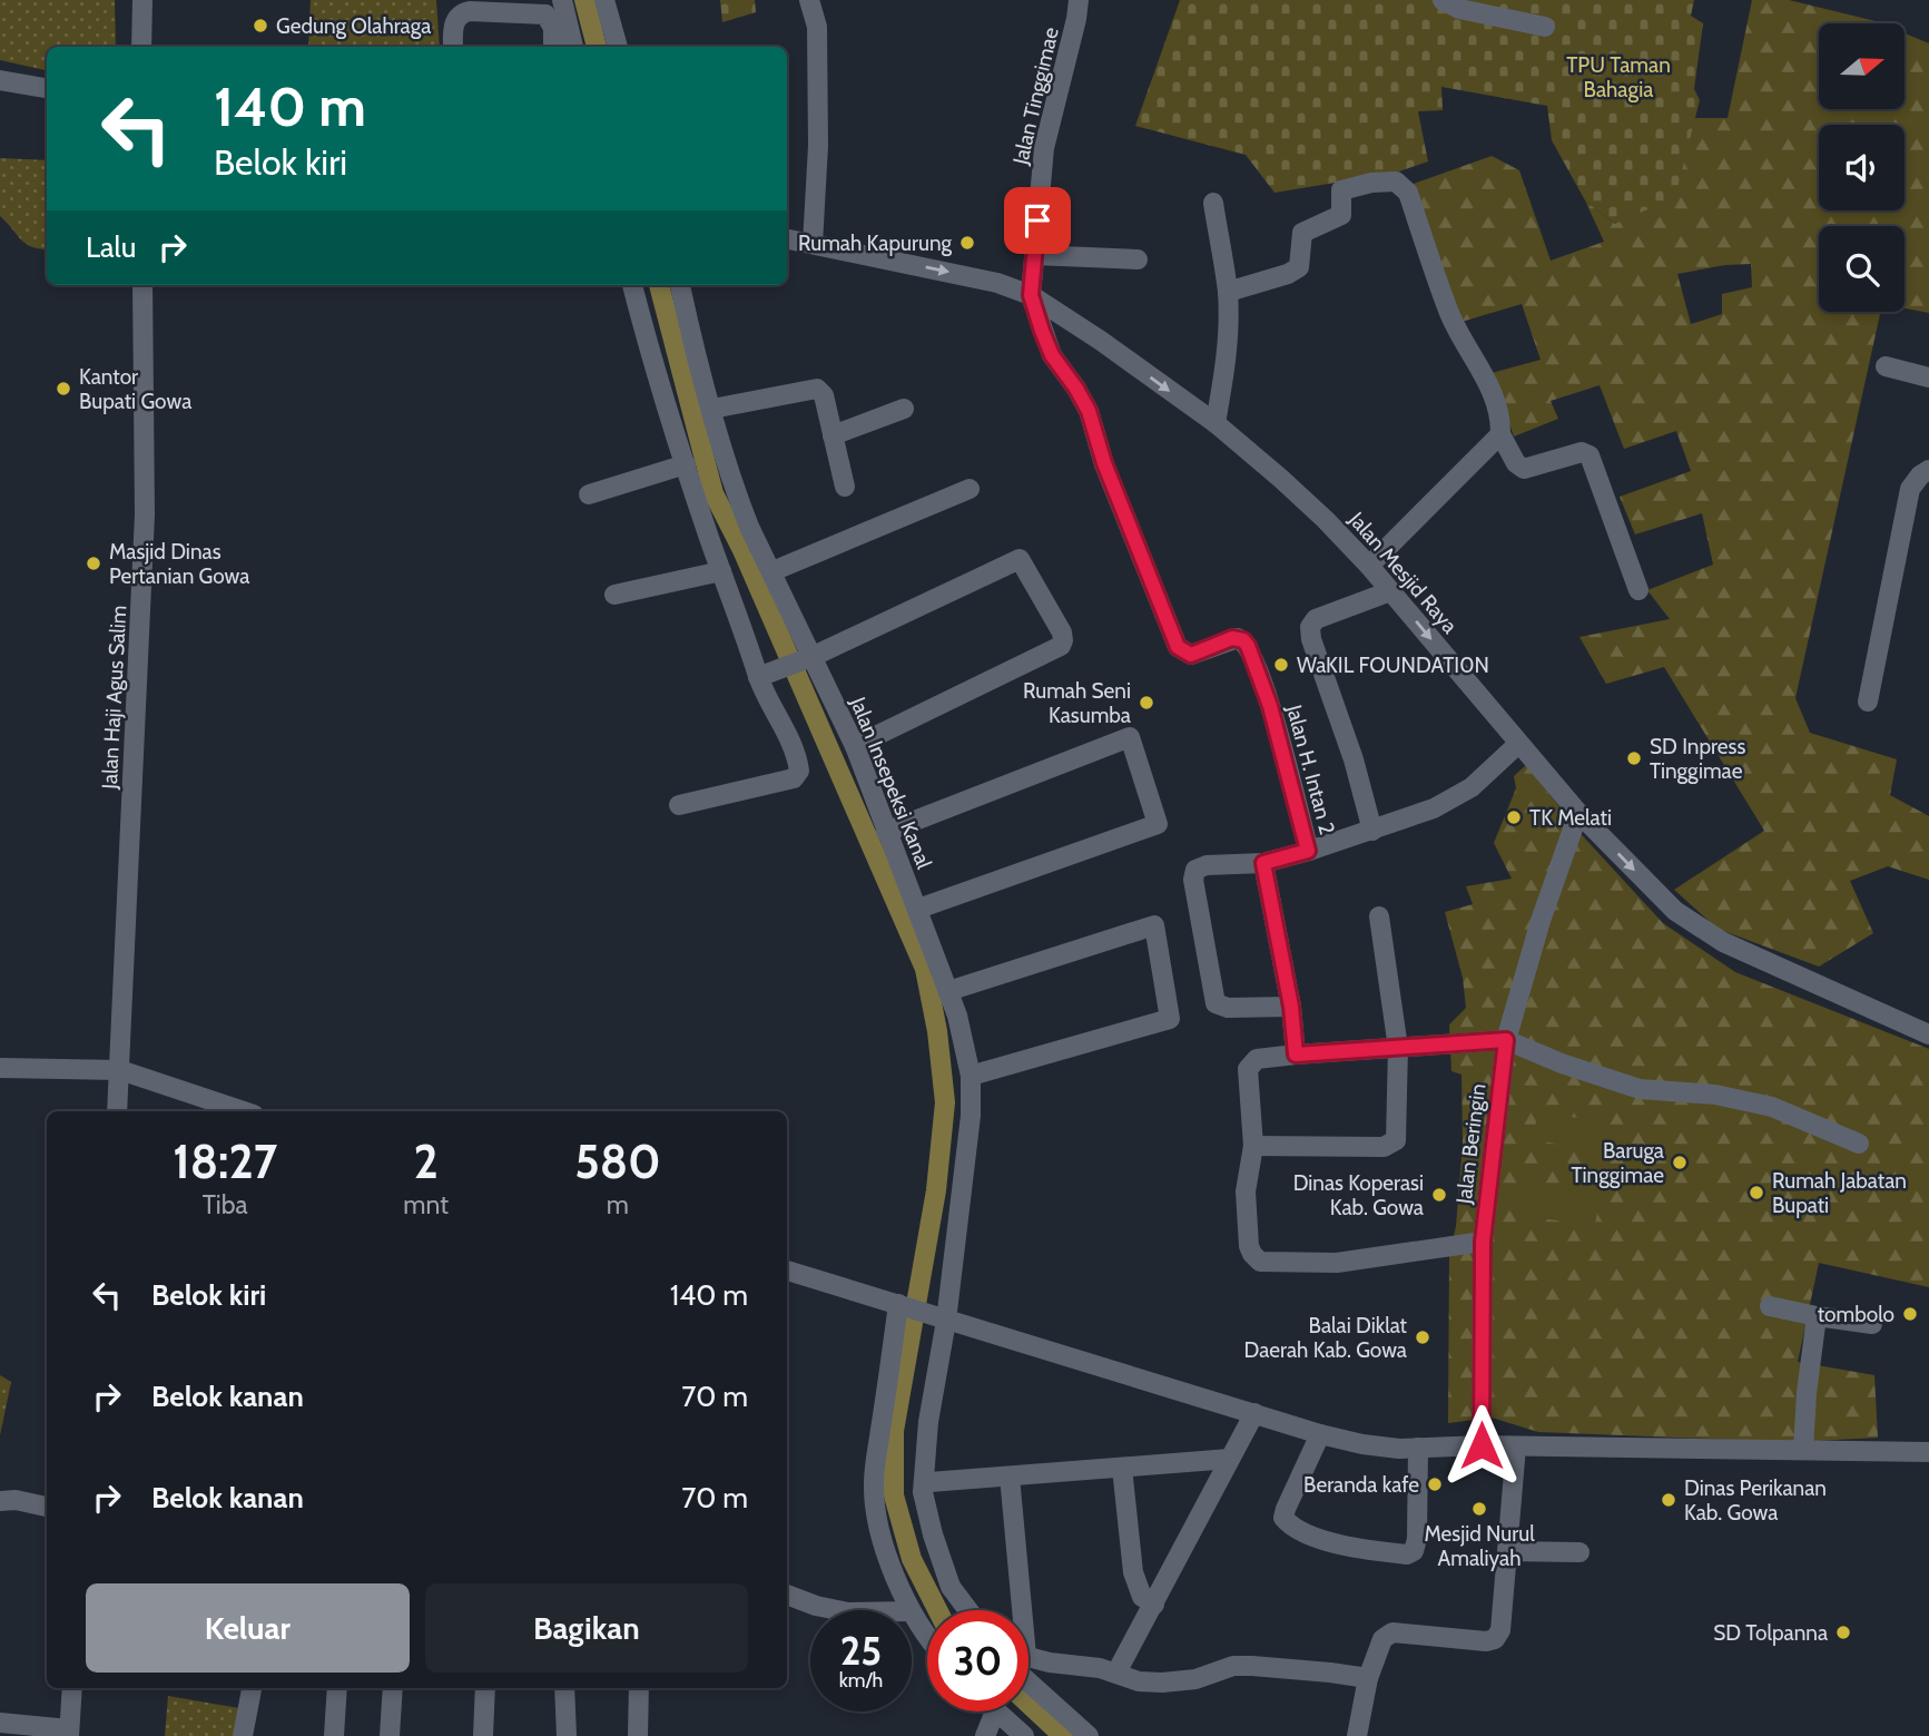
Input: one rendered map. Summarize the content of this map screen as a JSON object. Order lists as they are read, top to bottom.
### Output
{
  "streets": {
    "street": [
      "Jalan Tinggimae",
      "Jalan Mesjid Raya",
      "Jalan Haji Agus Salim",
      "Jalan H. Intan 2",
      "Jalan Insepeksi Kanal",
      "Jalan Beringin"
    ]
  },
  "crossings": [
    ["Jalan Tinggimae", "Jalan Mesjid Raya"],
    ["Jalan Tinggimae", "Jalan H. Intan 2"],
    ["Jalan Mesjid Raya", "Jalan H. Intan 2"],
    ["Jalan Mesjid Raya", "Jalan Beringin"]
  ],
  "one_way": ["Jalan Mesjid Raya"],
  "parks": ["TPU Taman Bahagia"],
  "places": [
    "Gedung Olahraga",
    "Rumah Kapurung",
    "Kantor Bupati Gowa",
    "Masjid Dinas Pertanian Gowa",
    "WaKIL FOUNDATI0N",
    "Rumah Seni Kasumba",
    "SD Inpress Tinggimae",
    "TK Melati",
    "Baruga Tinggimae",
    "Rumah Jabatan Bupati",
    "Dinas Koperasi Kab. Gowa",
    "tombolo",
    "Balai Diklat Daerah Kab. Gowa",
    "Beranda kafe",
    "Dinas Perikanan Kab. Gowa",
    "Mesjid Nurul Amaliyah",
    "SD Tolpanna"
  ],
  "north": "right",
  "page": {
    "turn": ["140 m", "Belok kiri"],
    "then": "Lalu",
    "eta": [
      "18:27",
      "Tiba",
      "2",
      "mnt",
      "580",
      "m"
    ],
    "list": [
      {
        "name": "Belok kiri",
        "value": "140 m"
      },
      {
        "name": "Belok kanan",
        "value": "70 m"
      },
      {
        "name": "Belok kanan",
        "value": "70 m"
      }
    ],
    "buttons": ["Keluar", "Bagikan"],
    "speed": "25 km/h",
    "limit": "30"
  }
}
